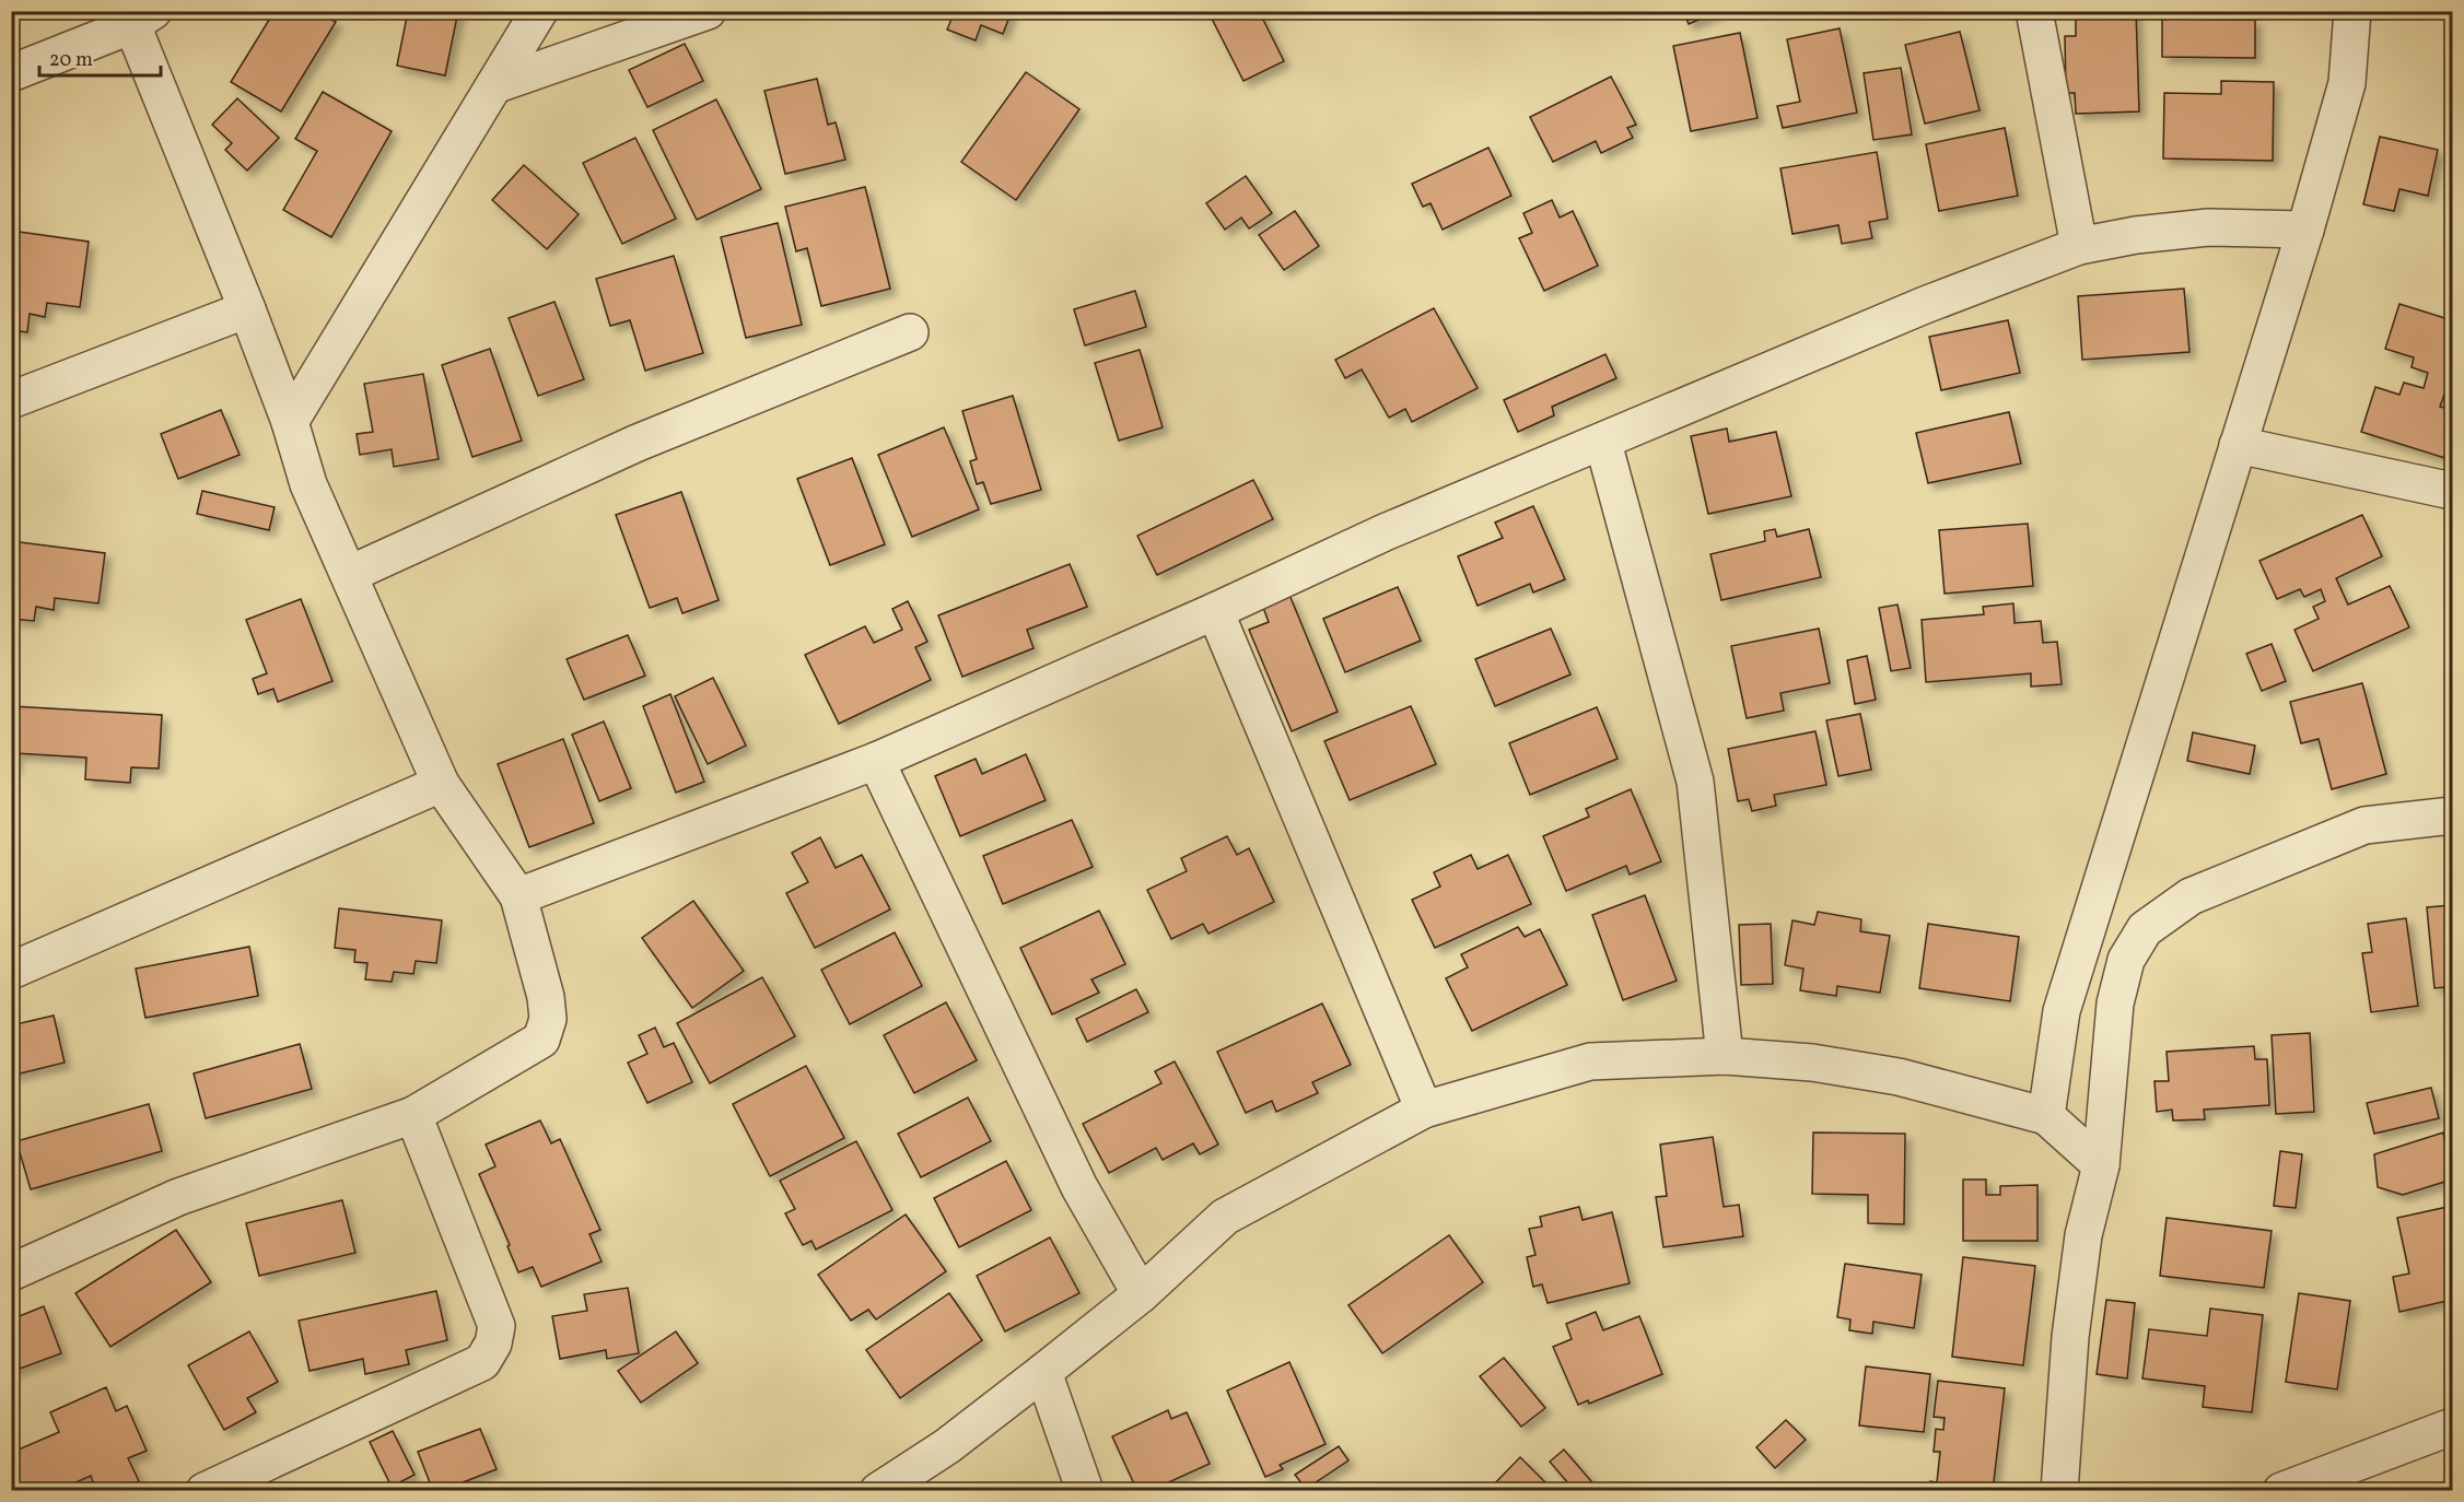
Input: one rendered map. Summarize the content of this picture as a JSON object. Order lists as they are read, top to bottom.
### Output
{
  "scale_bar": "20 m"
}
